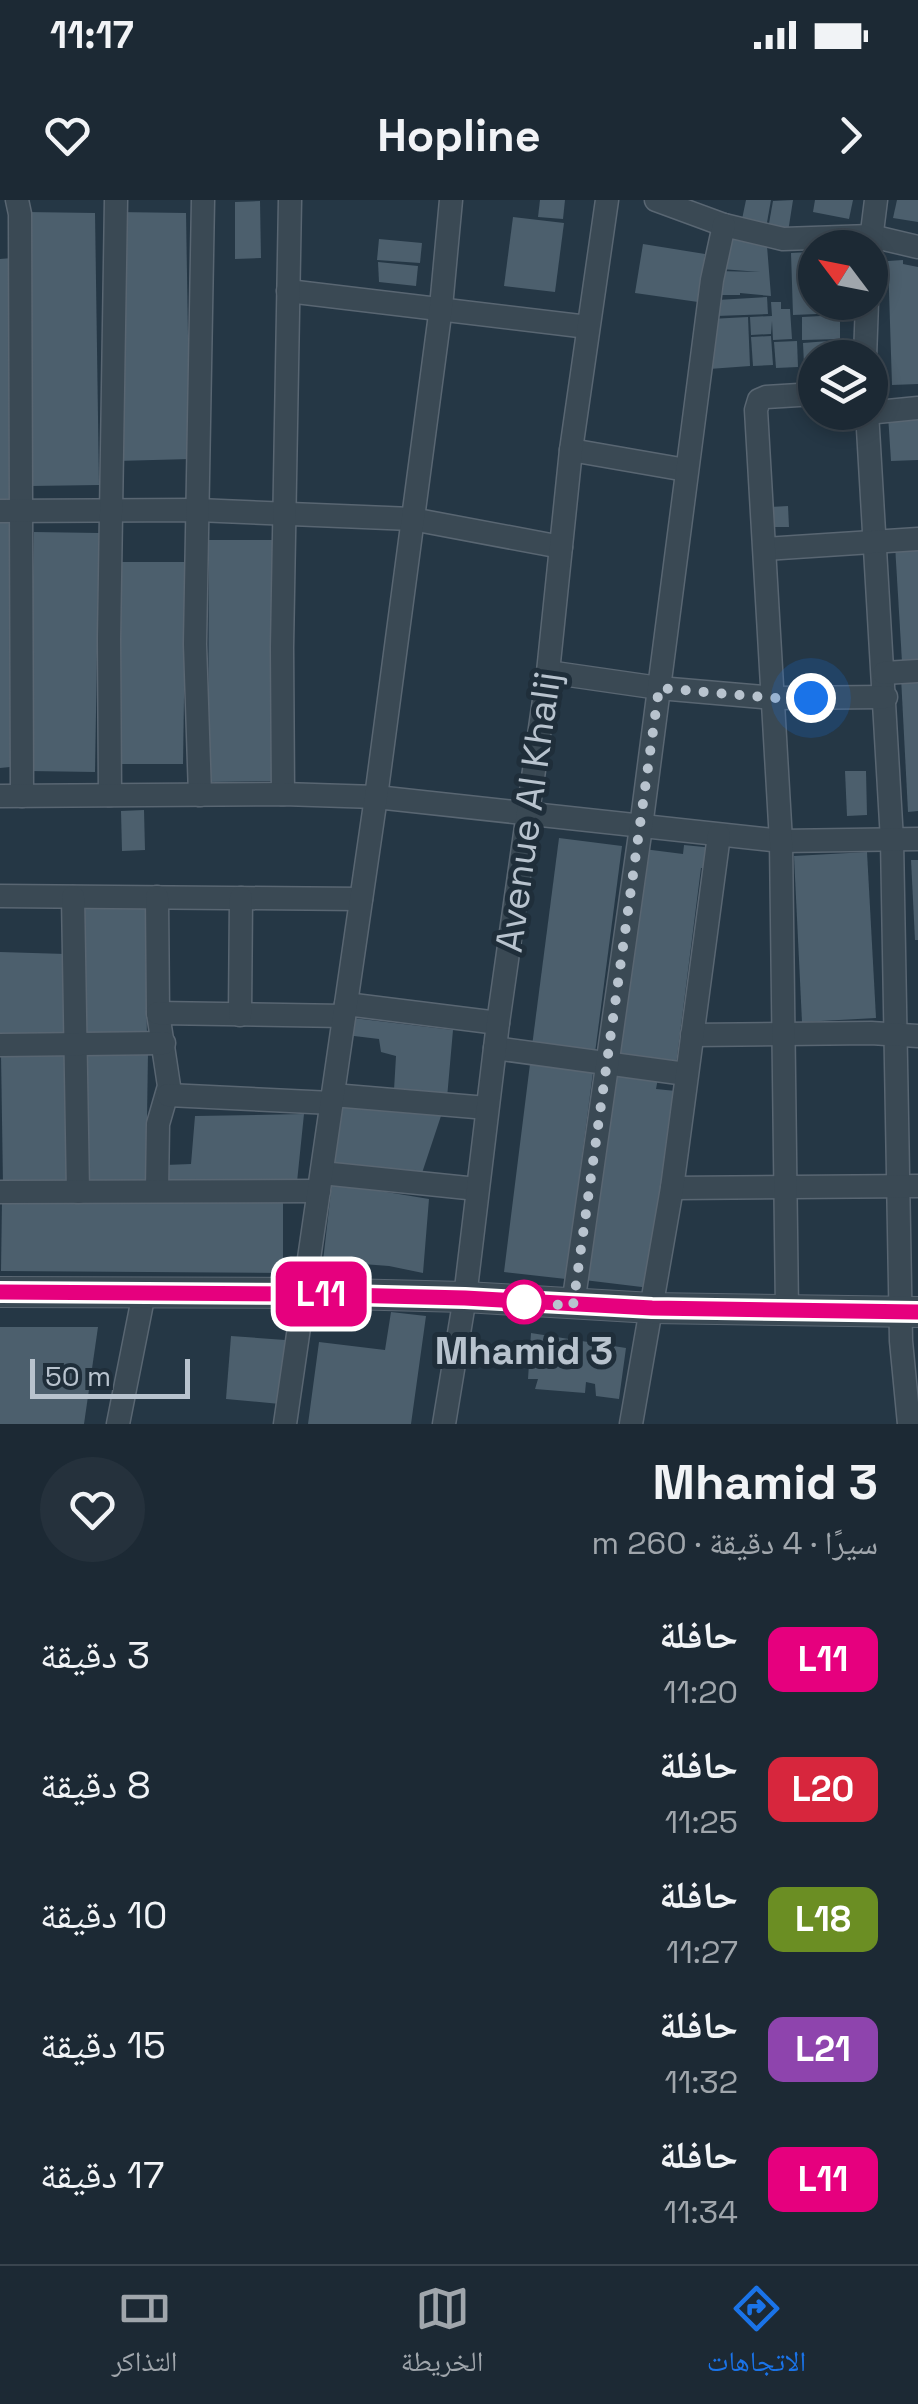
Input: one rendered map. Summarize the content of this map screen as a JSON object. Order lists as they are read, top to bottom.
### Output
{
  "streets": {
    "street": ["Avenue Al Khalij"]
  },
  "places": ["Mhamid 3"],
  "lines": ["bus line L11"],
  "scale_bar": "50 m",
  "north": "top left",
  "page": {
    "status": "11:17",
    "header": "Hopline",
    "on_map": "L11",
    "scale": "50 m",
    "heading": ["Mhamid 3", "سيرًا · 4 دقيقة · 260 m"],
    "list": [
      {
        "mark": "L11",
        "name": "حافلة",
        "note": "11:20",
        "value": "3 دقيقة"
      },
      {
        "mark": "L20",
        "name": "حافلة",
        "note": "11:25",
        "value": "8 دقيقة"
      },
      {
        "mark": "L18",
        "name": "حافلة",
        "note": "11:27",
        "value": "10 دقيقة"
      },
      {
        "mark": "L21",
        "name": "حافلة",
        "note": "11:32",
        "value": "15 دقيقة"
      },
      {
        "mark": "L11",
        "name": "حافلة",
        "note": "11:34",
        "value": "17 دقيقة"
      }
    ],
    "tabs": ["الاتجاهات", "الخريطة", "التذاكر"]
  }
}
